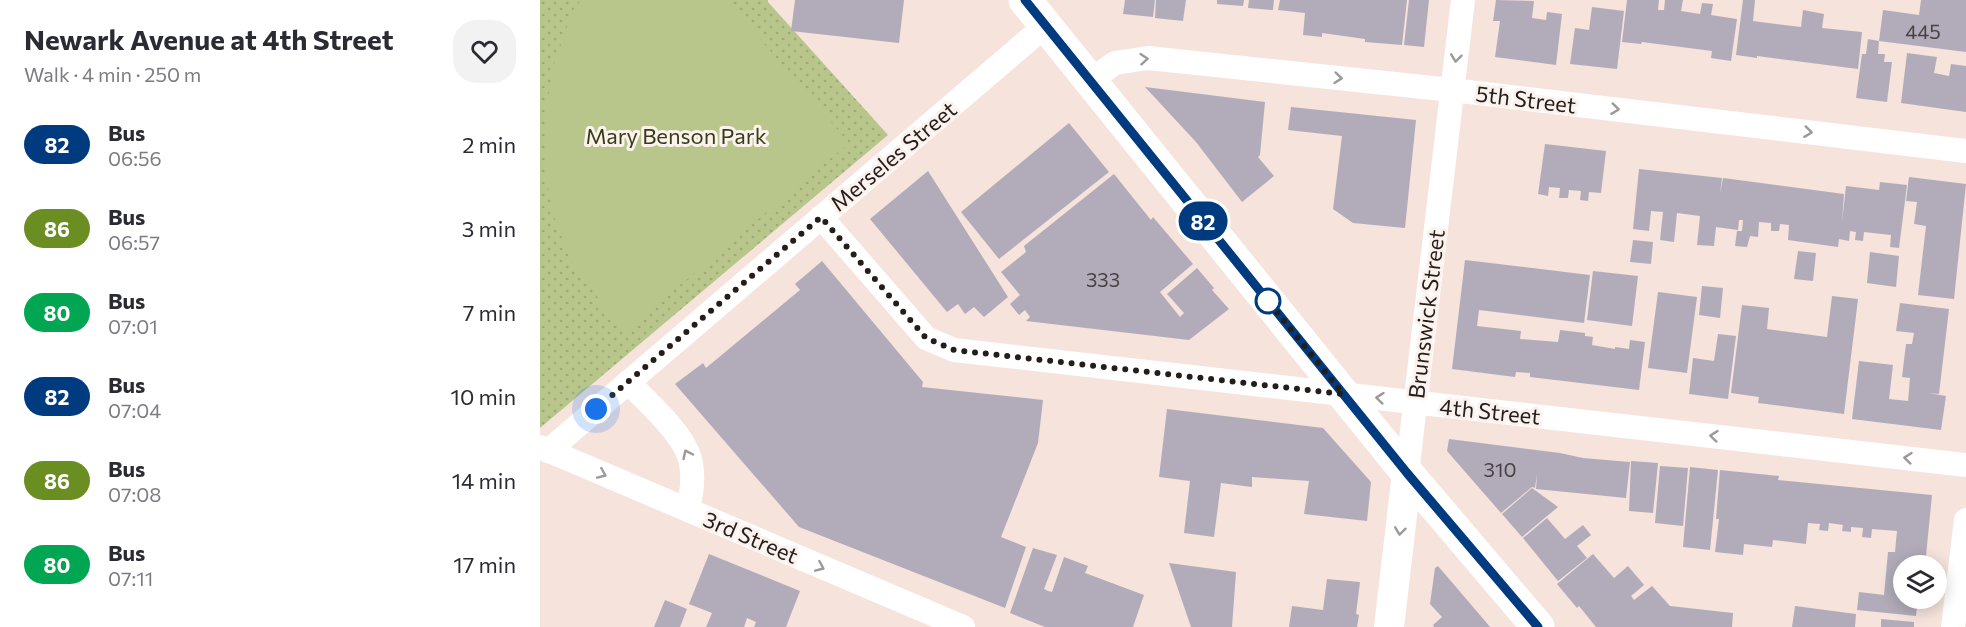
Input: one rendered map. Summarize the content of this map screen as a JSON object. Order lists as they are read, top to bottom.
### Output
{
  "streets": {
    "street": [
      "5th Street",
      "Merseles Street",
      "Brunswick Street",
      "4th Street",
      "3rd Street"
    ]
  },
  "crossings": [
    ["5th Street", "Brunswick Street"],
    ["Merseles Street", "4th Street"],
    ["Merseles Street", "3rd Street"],
    ["Brunswick Street", "4th Street"]
  ],
  "one_way": [
    "5th Street",
    "Brunswick Street",
    "4th Street",
    "3rd Street"
  ],
  "parks": ["Mary Benson Park"],
  "lines": ["bus line 82"],
  "house_numbers": ["445", "333", "310"],
  "page": {
    "heading": ["Newark Avenue at 4th Street", "Walk · 4 min · 250 m"],
    "on_map": "82",
    "list": [
      {
        "mark": "82",
        "name": "Bus",
        "note": "06:56",
        "value": "2 min"
      },
      {
        "mark": "86",
        "name": "Bus",
        "note": "06:57",
        "value": "3 min"
      },
      {
        "mark": "80",
        "name": "Bus",
        "note": "07:01",
        "value": "7 min"
      },
      {
        "mark": "82",
        "name": "Bus",
        "note": "07:04",
        "value": "10 min"
      },
      {
        "mark": "86",
        "name": "Bus",
        "note": "07:08",
        "value": "14 min"
      },
      {
        "mark": "80",
        "name": "Bus",
        "note": "07:11",
        "value": "17 min"
      }
    ]
  }
}
